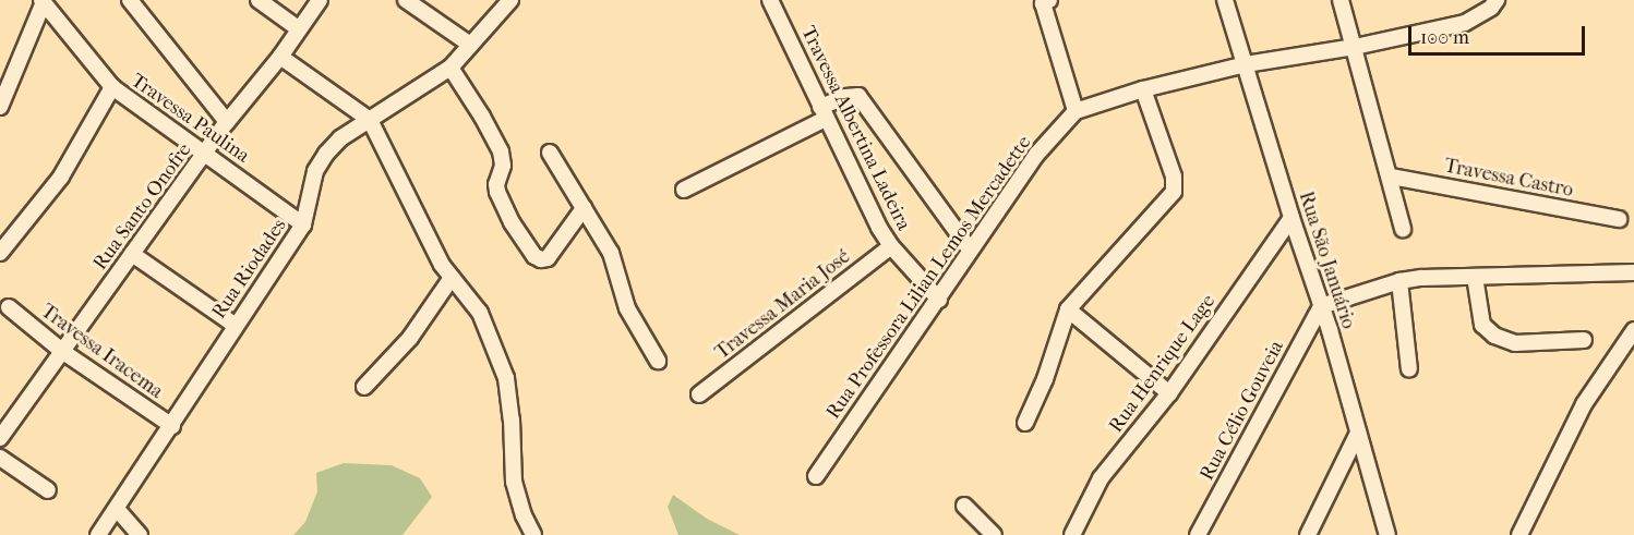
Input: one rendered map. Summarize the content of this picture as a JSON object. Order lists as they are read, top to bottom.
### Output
{
  "streets": {
    "street": [
      "Travessa Paulina",
      "Travessa Albertina Ladeira",
      "Travessa Castro",
      "Rua Santo Onofre",
      "Rua São Januário",
      "Rua Riodades",
      "Rua Professora Lilian Lemos Mercadette",
      "Travessa Maria José",
      "Travessa Iracema",
      "Rua Henrique Lage",
      "Rua Célio Gouveia"
    ]
  },
  "crossings": [
    ["Travessa Paulina", "Rua Santo Onofre"],
    ["Travessa Paulina", "Rua Riodades"],
    ["Travessa Albertina Ladeira", "Rua Professora Lilian Lemos Mercadette"],
    ["Travessa Albertina Ladeira", "Travessa Maria José"],
    ["Rua Santo Onofre", "Travessa Iracema"],
    ["Rua São Januário", "Rua Henrique Lage"],
    ["Rua São Januário", "Rua Célio Gouveia"],
    ["Rua Riodades", "Travessa Iracema"]
  ],
  "scale_bar": "100 m"
}
